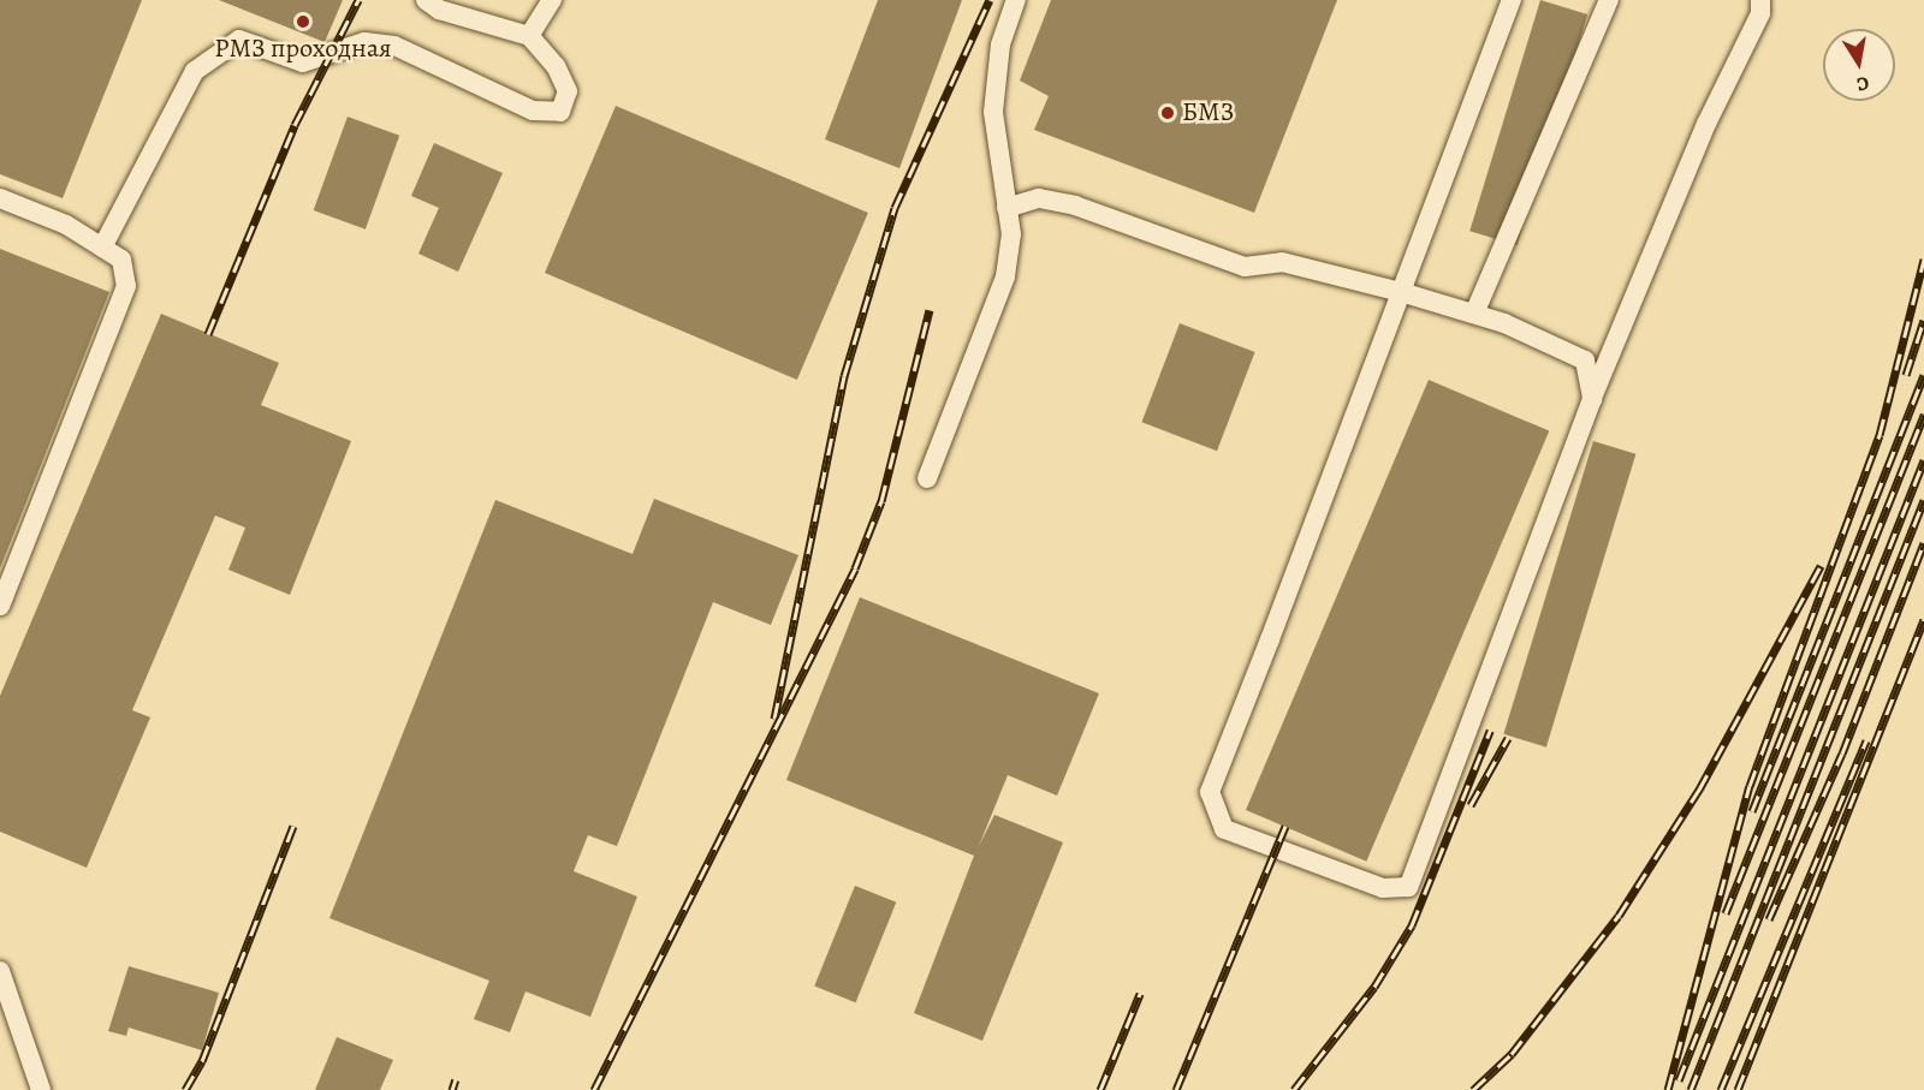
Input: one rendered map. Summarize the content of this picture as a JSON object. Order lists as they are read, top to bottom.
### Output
{
  "places": ["РМЗ проходная", "БМЗ"],
  "north": "bottom"
}
